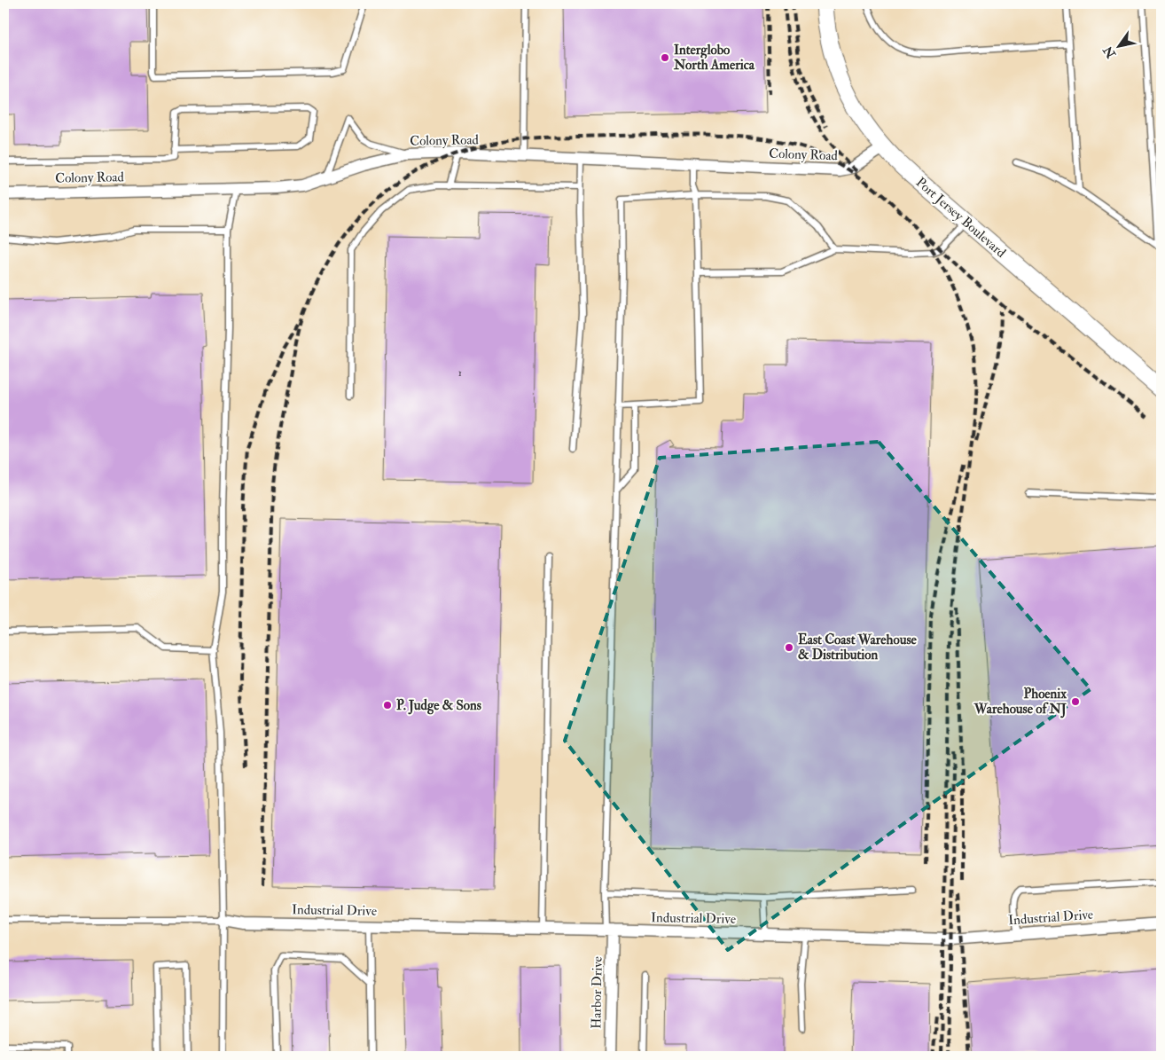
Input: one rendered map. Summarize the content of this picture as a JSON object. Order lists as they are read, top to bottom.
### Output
{
  "streets": {
    "street": [
      "Colony Road",
      "Port Jersey Boulevard",
      "Industrial Drive",
      "Harbor Drive"
    ]
  },
  "crossings": [
    ["Colony Road", "Port Jersey Boulevard"],
    ["Industrial Drive", "Harbor Drive"]
  ],
  "places": [
    "Interglobo North America",
    "East Coast Warehouse & Distribution",
    "Phoenix Warehouse of NJ",
    "P. Judge & Sons"
  ],
  "house_numbers": ["1"],
  "north": "bottom left"
}
